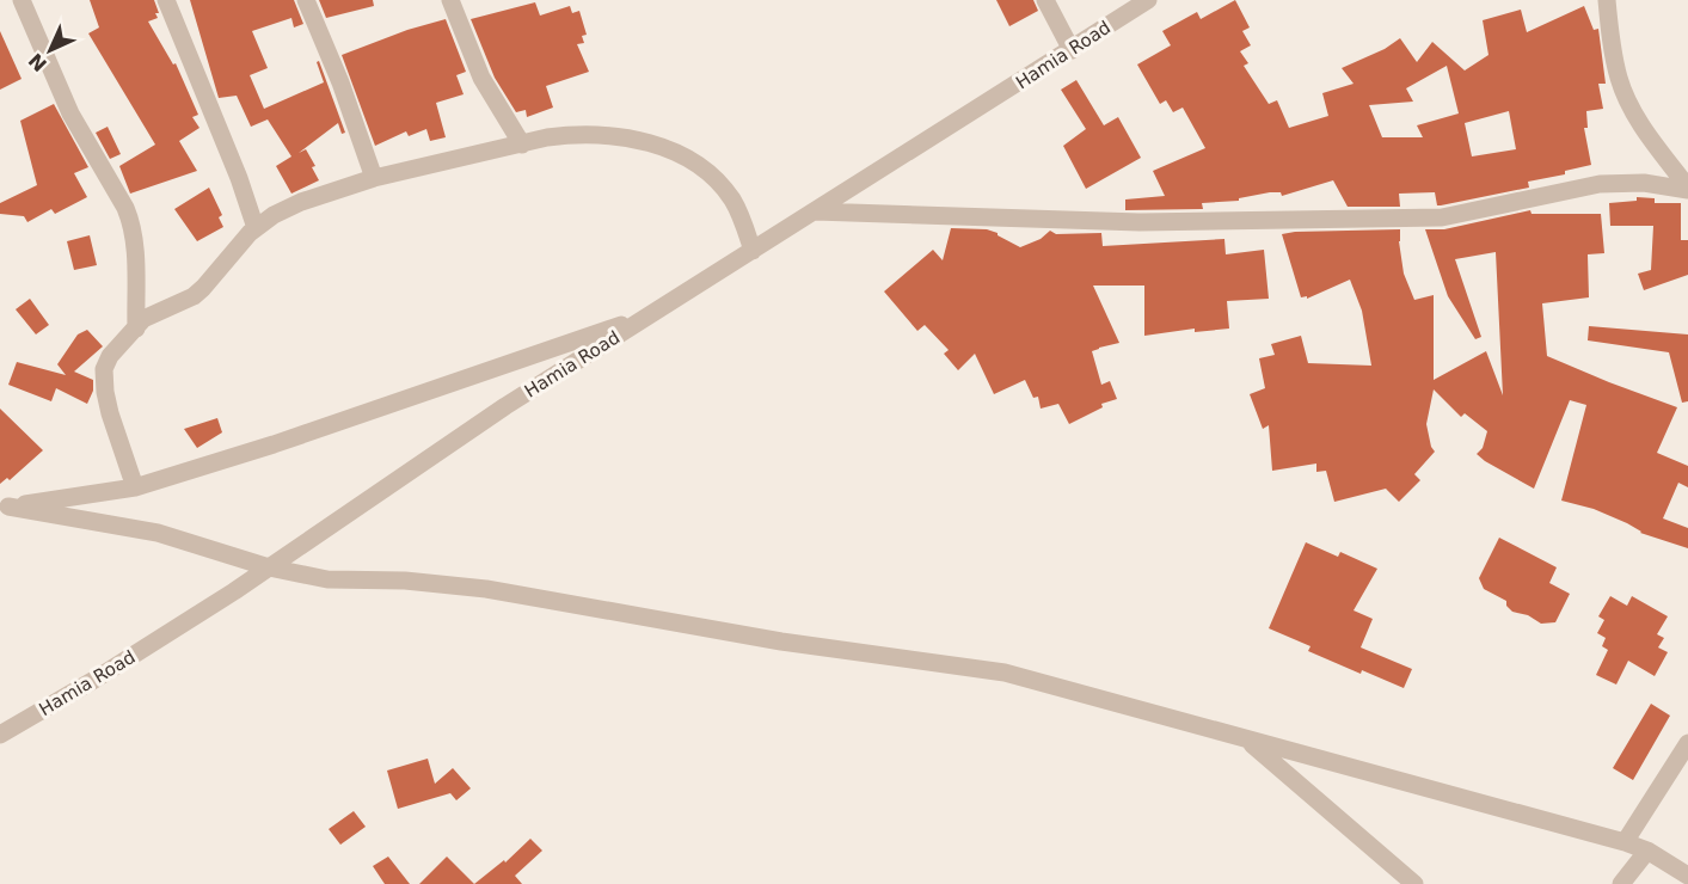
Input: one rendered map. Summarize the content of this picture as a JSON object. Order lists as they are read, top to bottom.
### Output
{
  "streets": {
    "street": ["Hamia Road"]
  },
  "north": "bottom left"
}
